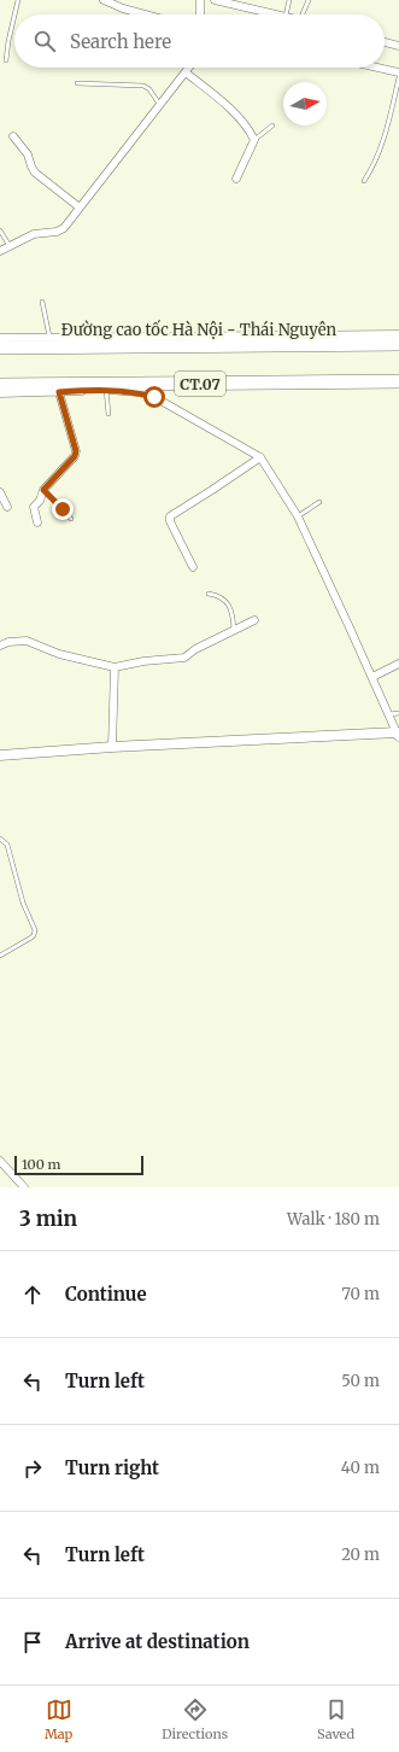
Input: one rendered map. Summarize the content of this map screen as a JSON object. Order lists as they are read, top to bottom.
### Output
{
  "streets": {
    "highway": ["Đường cao tốc Hà Nội - Thái Nguyên", "CT.07"]
  },
  "scale_bar": "100 m",
  "north": "right",
  "page": {
    "search": "Search here",
    "scale": "100 m",
    "heading": ["3 min", "Walk · 180 m"],
    "list": [
      ["Continue", "70 m"],
      ["Turn left", "50 m"],
      ["Turn right", "40 m"],
      ["Turn left", "20 m"],
      "Arrive at destination"
    ],
    "nav": ["Map", "Directions", "Saved"]
  }
}
